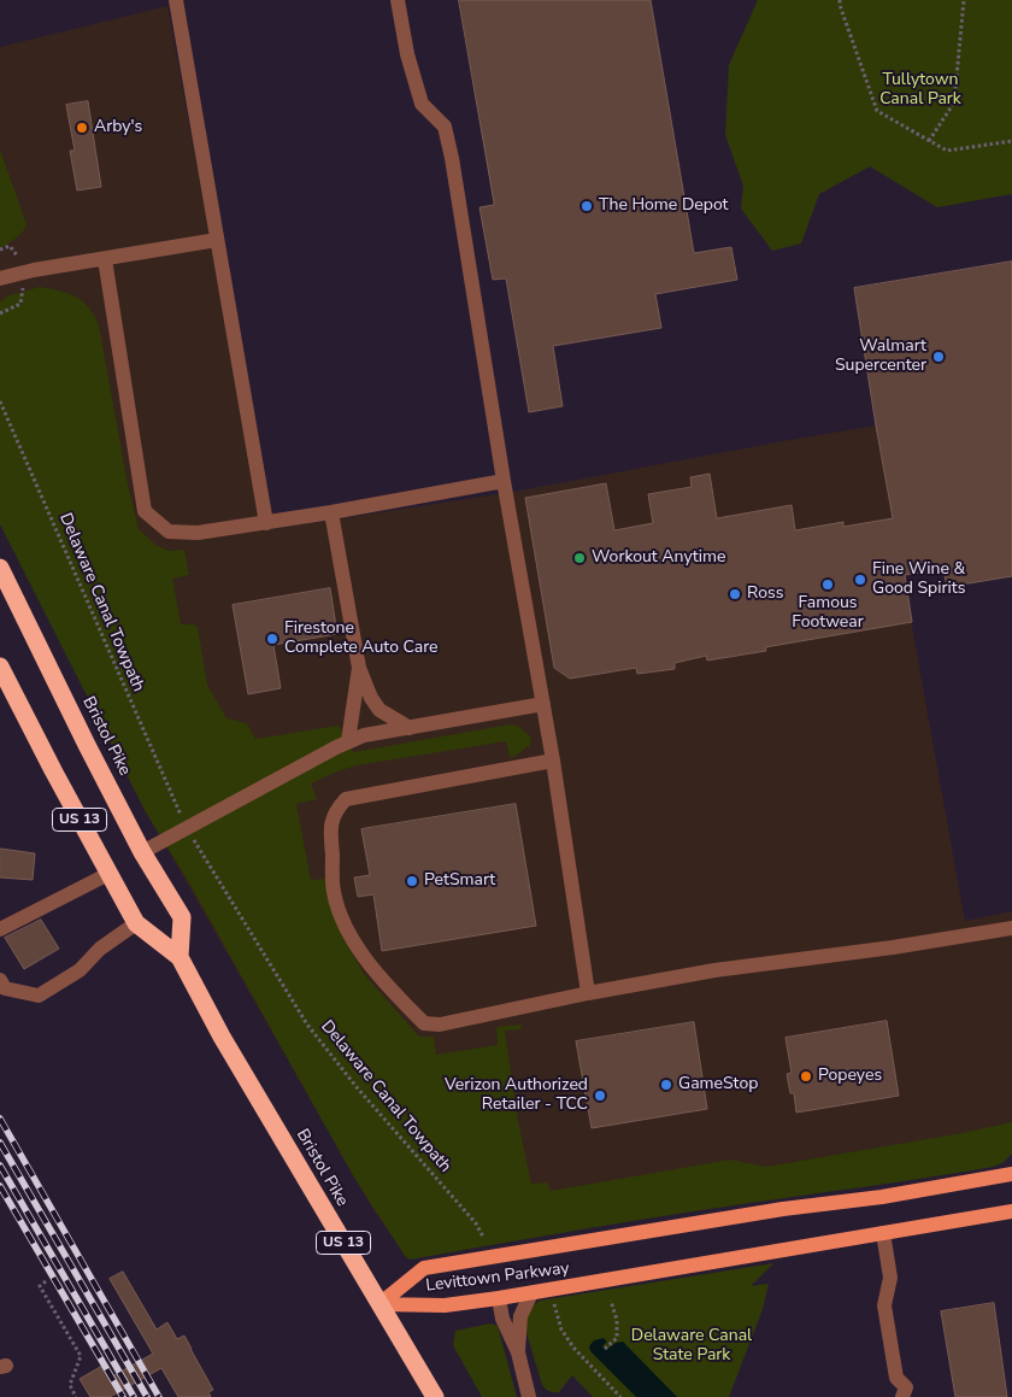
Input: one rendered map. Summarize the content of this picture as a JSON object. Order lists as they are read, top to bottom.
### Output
{
  "streets": {
    "highway": ["Bristol Pike", "US 13"],
    "main road": ["Levittown Parkway"],
    "path": ["Delaware Canal Towpath"]
  },
  "crossings": [
    ["Bristol Pike", "Levittown Parkway"]
  ],
  "parks": ["Tullytown Canal Park", "Delaware Canal State Park"],
  "places": [
    "Arby's",
    "The Home Depot",
    "Walmart Supercenter",
    "Workout Anytime",
    "Fine Wine & Good Spirits",
    "Famous Footwear",
    "Ross",
    "Firestone Complete Auto Care",
    "PetSmart",
    "Popeyes",
    "GameStop",
    "Verizon Authorized Retailer - TCC"
  ]
}
